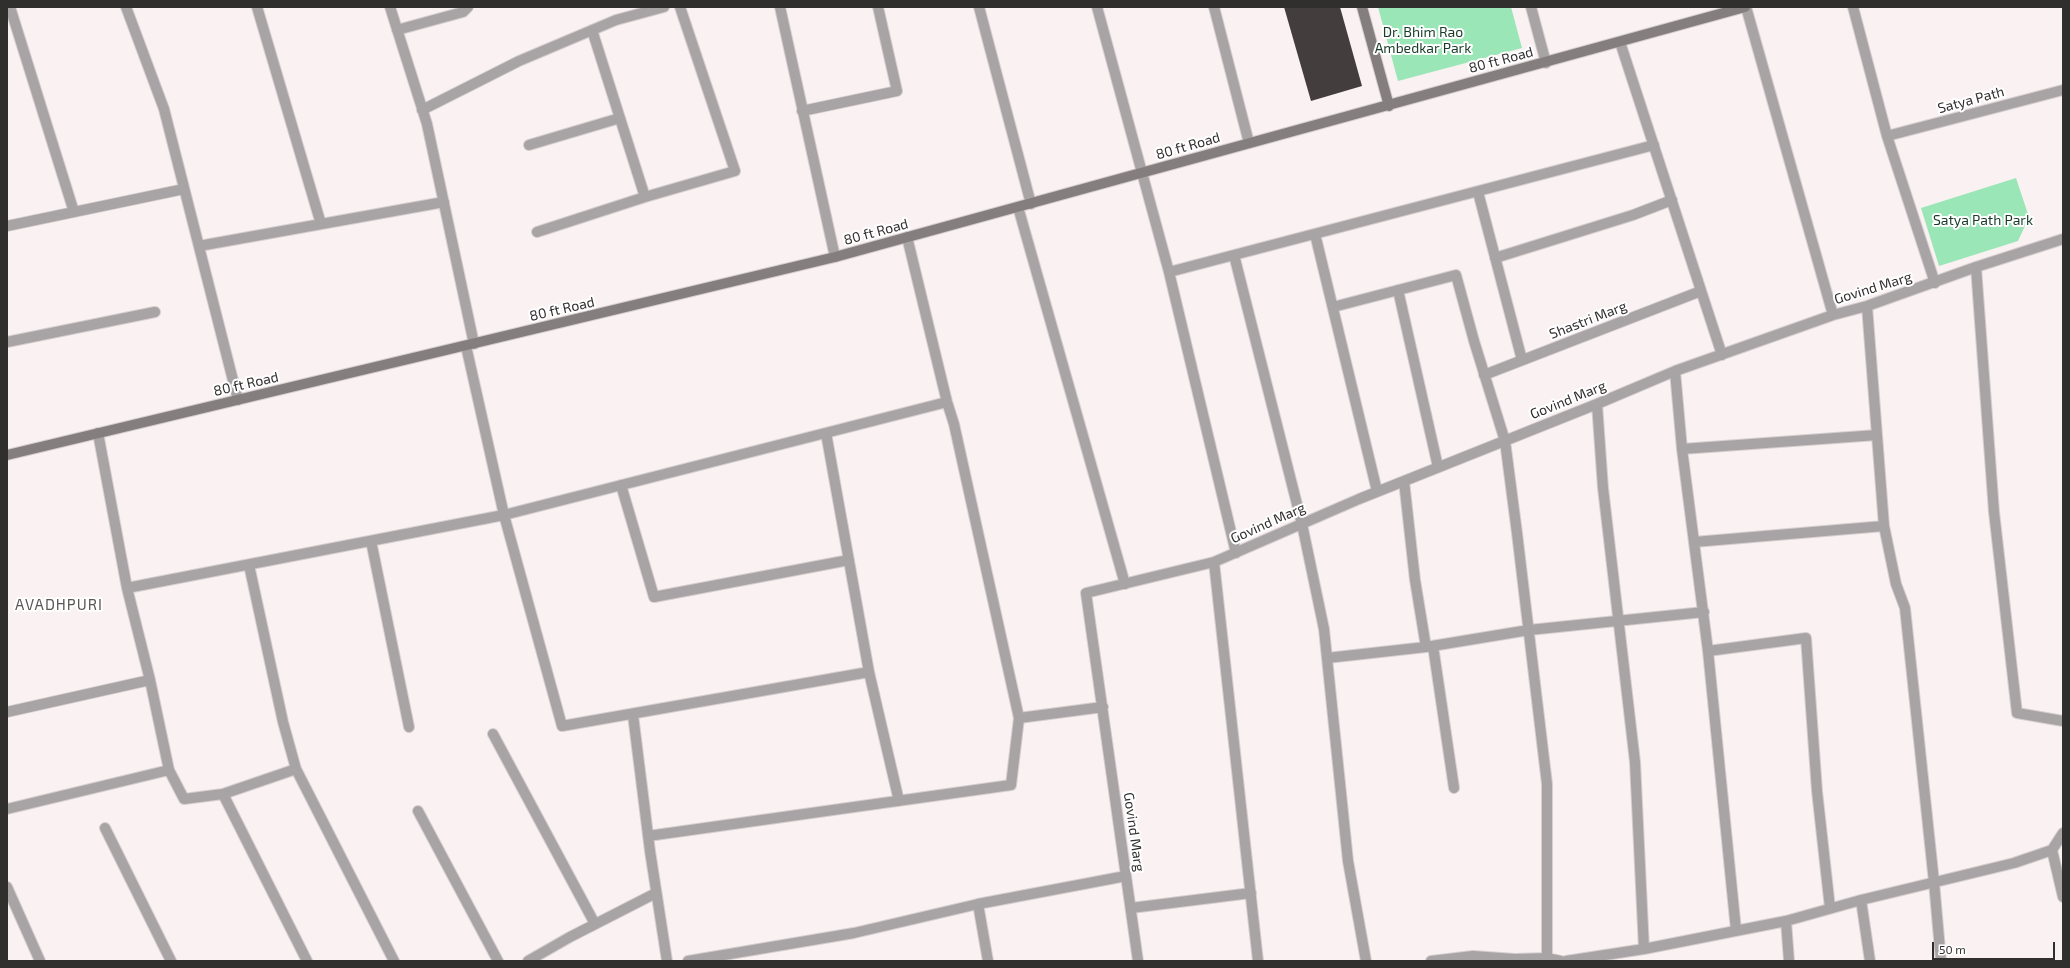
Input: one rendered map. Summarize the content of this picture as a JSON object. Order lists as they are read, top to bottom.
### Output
{
  "streets": {
    "street": [
      "80 ft Road",
      "Satya Path",
      "Govind Marg",
      "Shastri Marg"
    ]
  },
  "districts": ["AVADHPURI"],
  "parks": ["Dr. Bhim Rao Ambedkar Park", "Satya Path Park"],
  "scale_bar": "50 m"
}
